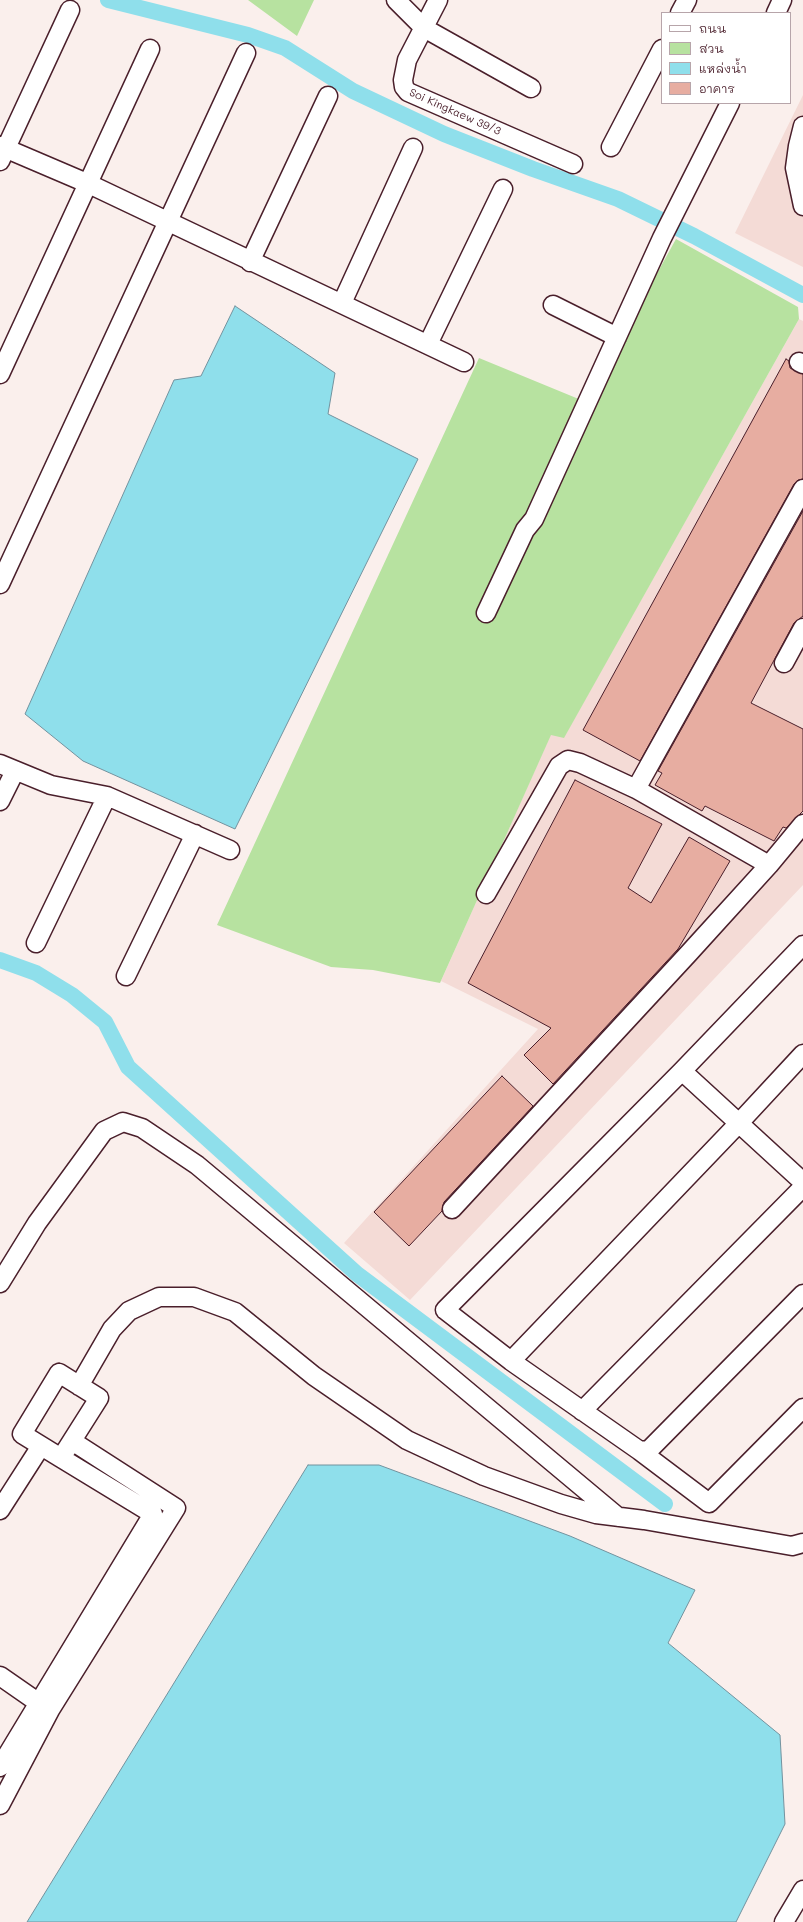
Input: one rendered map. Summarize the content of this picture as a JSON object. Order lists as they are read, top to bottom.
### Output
{
  "streets": {
    "street": ["Soi Kingkaew 39/3"]
  },
  "legend": [
    "ถนน",
    "สวน",
    "แหล่งน้ำ",
    "อาคาร"
  ]
}
